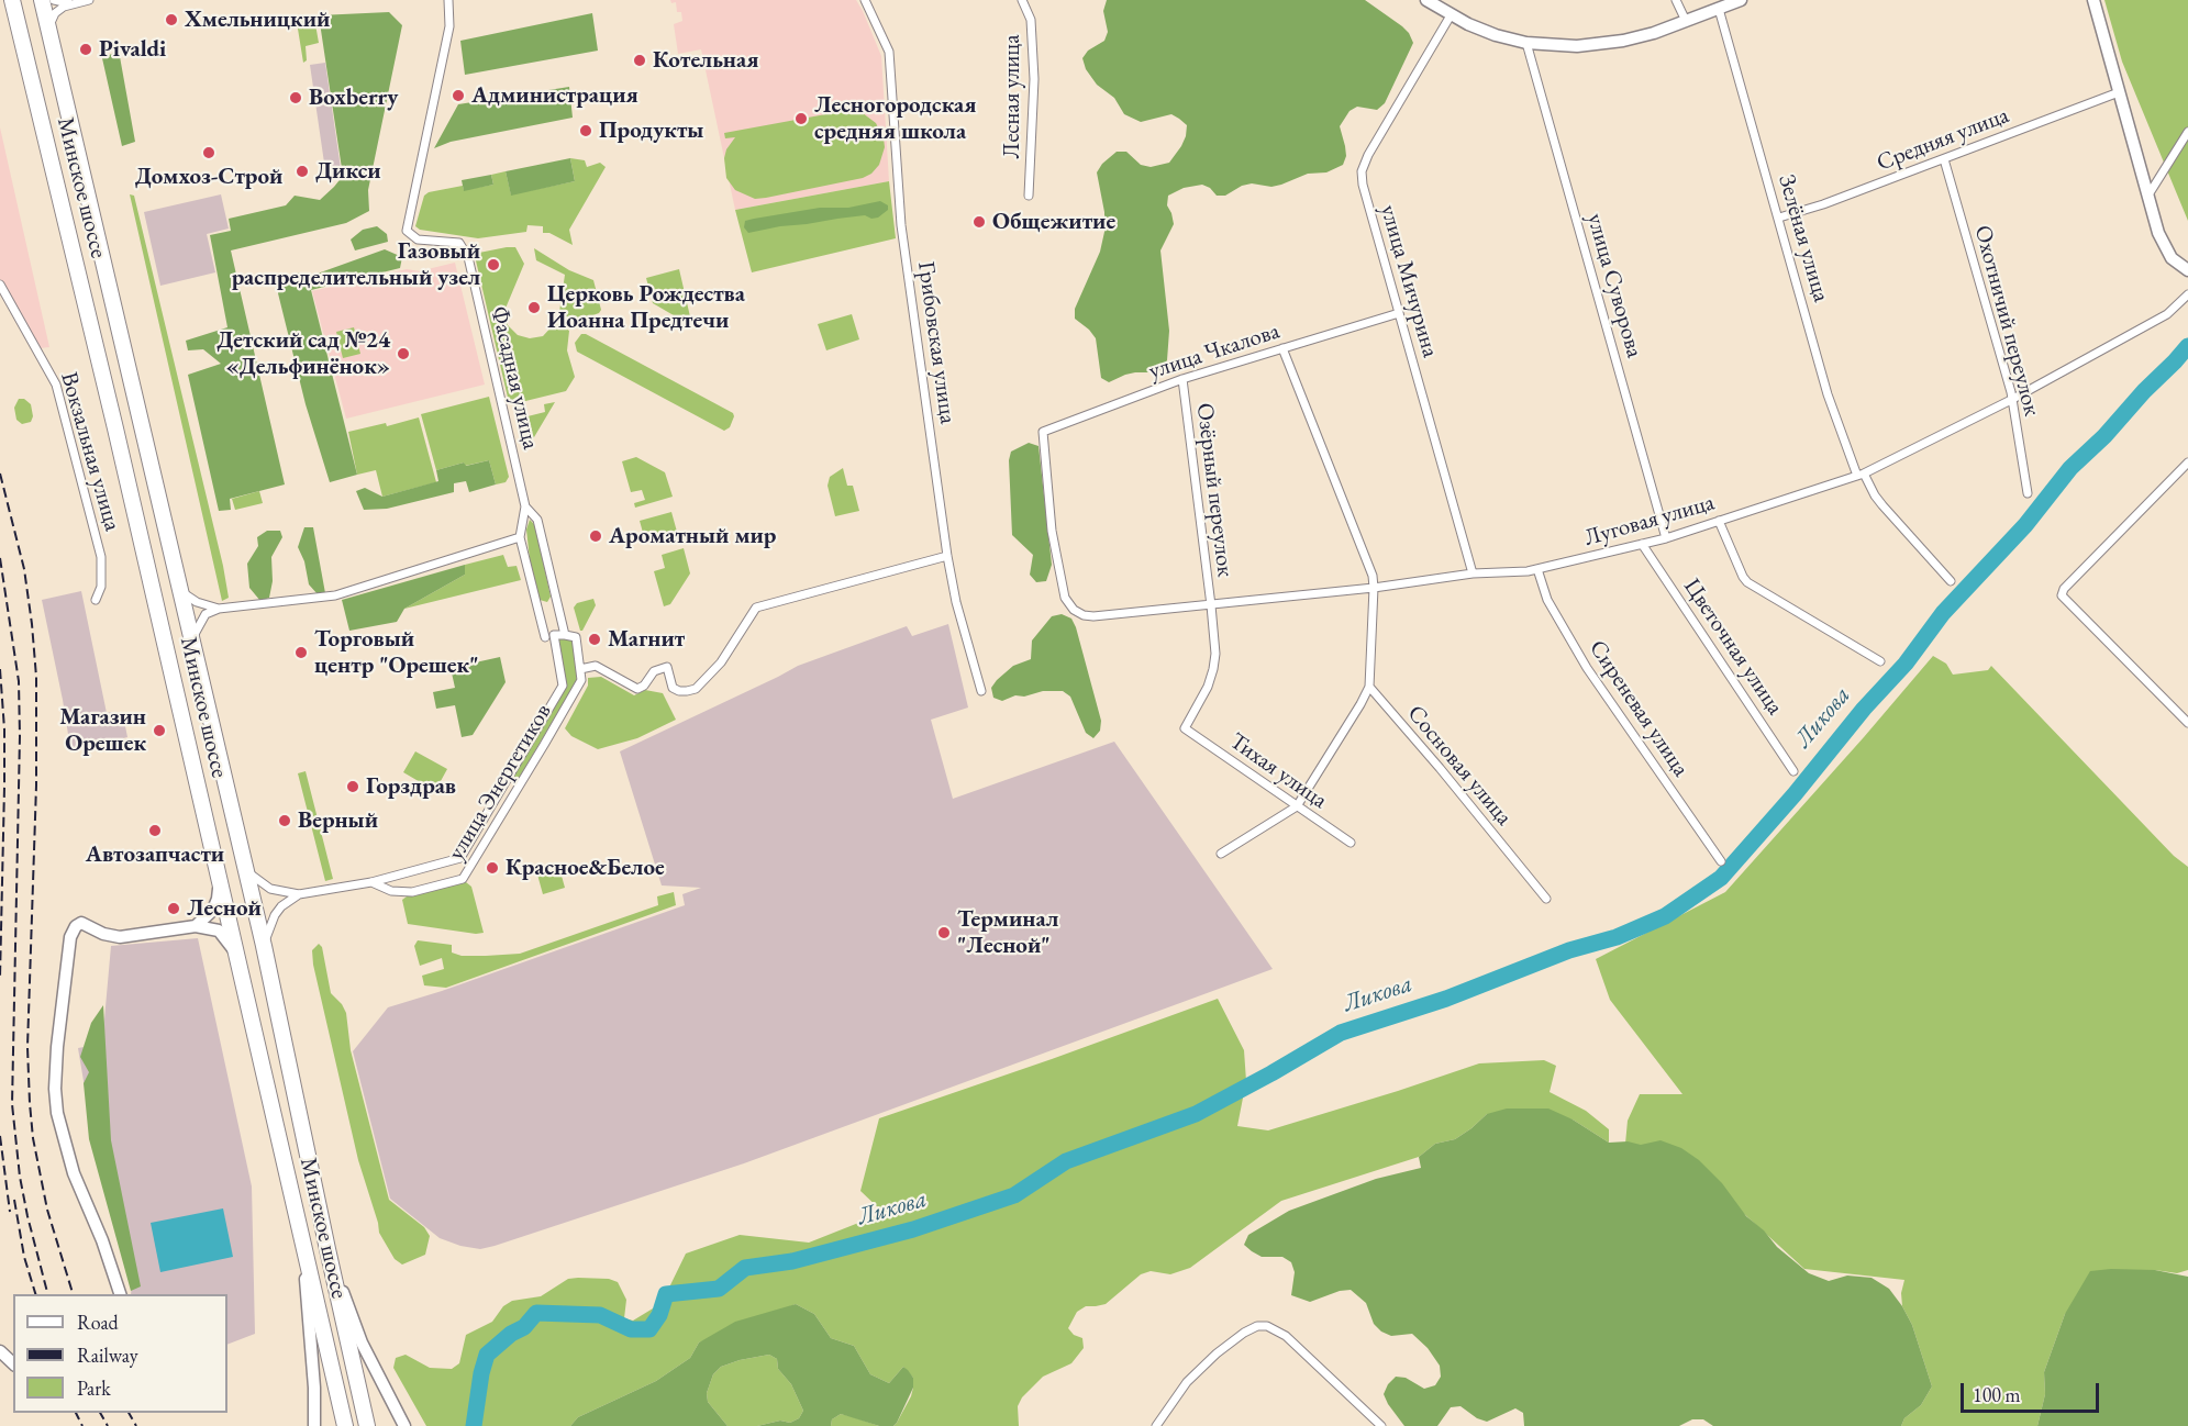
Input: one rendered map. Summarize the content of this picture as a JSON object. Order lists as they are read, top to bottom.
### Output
{
  "streets": {
    "highway": ["Минское шоссе"],
    "street": [
      "Лесная улица",
      "Средняя улица",
      "Зелёная улица",
      "улица Мичурина",
      "улица Суворова",
      "Охотничий переулок",
      "Грибовская улица",
      "улица Чкалова",
      "Фасадная улица",
      "Вокзальная улица",
      "Озёрный переулок",
      "Луговая улица",
      "Цветочная улица",
      "Сиреневая улица",
      "Сосновая улица",
      "Тихая улица",
      "улица Энергетиков"
    ]
  },
  "crossings": [
    ["Средняя улица", "Зелёная улица"],
    ["Средняя улица", "Охотничий переулок"],
    ["Зелёная улица", "Луговая улица"],
    ["улица Мичурина", "улица Чкалова"],
    ["улица Мичурина", "Луговая улица"],
    ["улица Суворова", "Луговая улица"],
    ["Охотничий переулок", "Луговая улица"],
    ["улица Чкалова", "Озёрный переулок"],
    ["улица Чкалова", "Луговая улица"],
    ["Озёрный переулок", "Луговая улица"],
    ["Озёрный переулок", "Тихая улица"],
    ["Луговая улица", "Цветочная улица"],
    ["Луговая улица", "Сиреневая улица"]
  ],
  "water": ["Ликова"],
  "places": [
    "Хмельницкий",
    "Pivaldi",
    "Котельная",
    "Администрация",
    "Boxberry",
    "Лесногородская средняя школа",
    "Продукты",
    "Домхоз-Строй",
    "Дикси",
    "Общежитие",
    "Газовый распределительный узел",
    "Церковь Рождества Иоанна Предтечи",
    "Детский сад №24 «Дельфинёнок»",
    "Ароматный мир",
    "Магнит",
    "Торговый центр \"Орешек\"",
    "Магазин Орешек",
    "Горздрав",
    "Верный",
    "Автозапчасти",
    "Красное&Белое",
    "Лесной",
    "Терминал \"Лесной\""
  ],
  "legend": ["Road", "Railway", "Park"],
  "scale_bar": "100 m"
}
